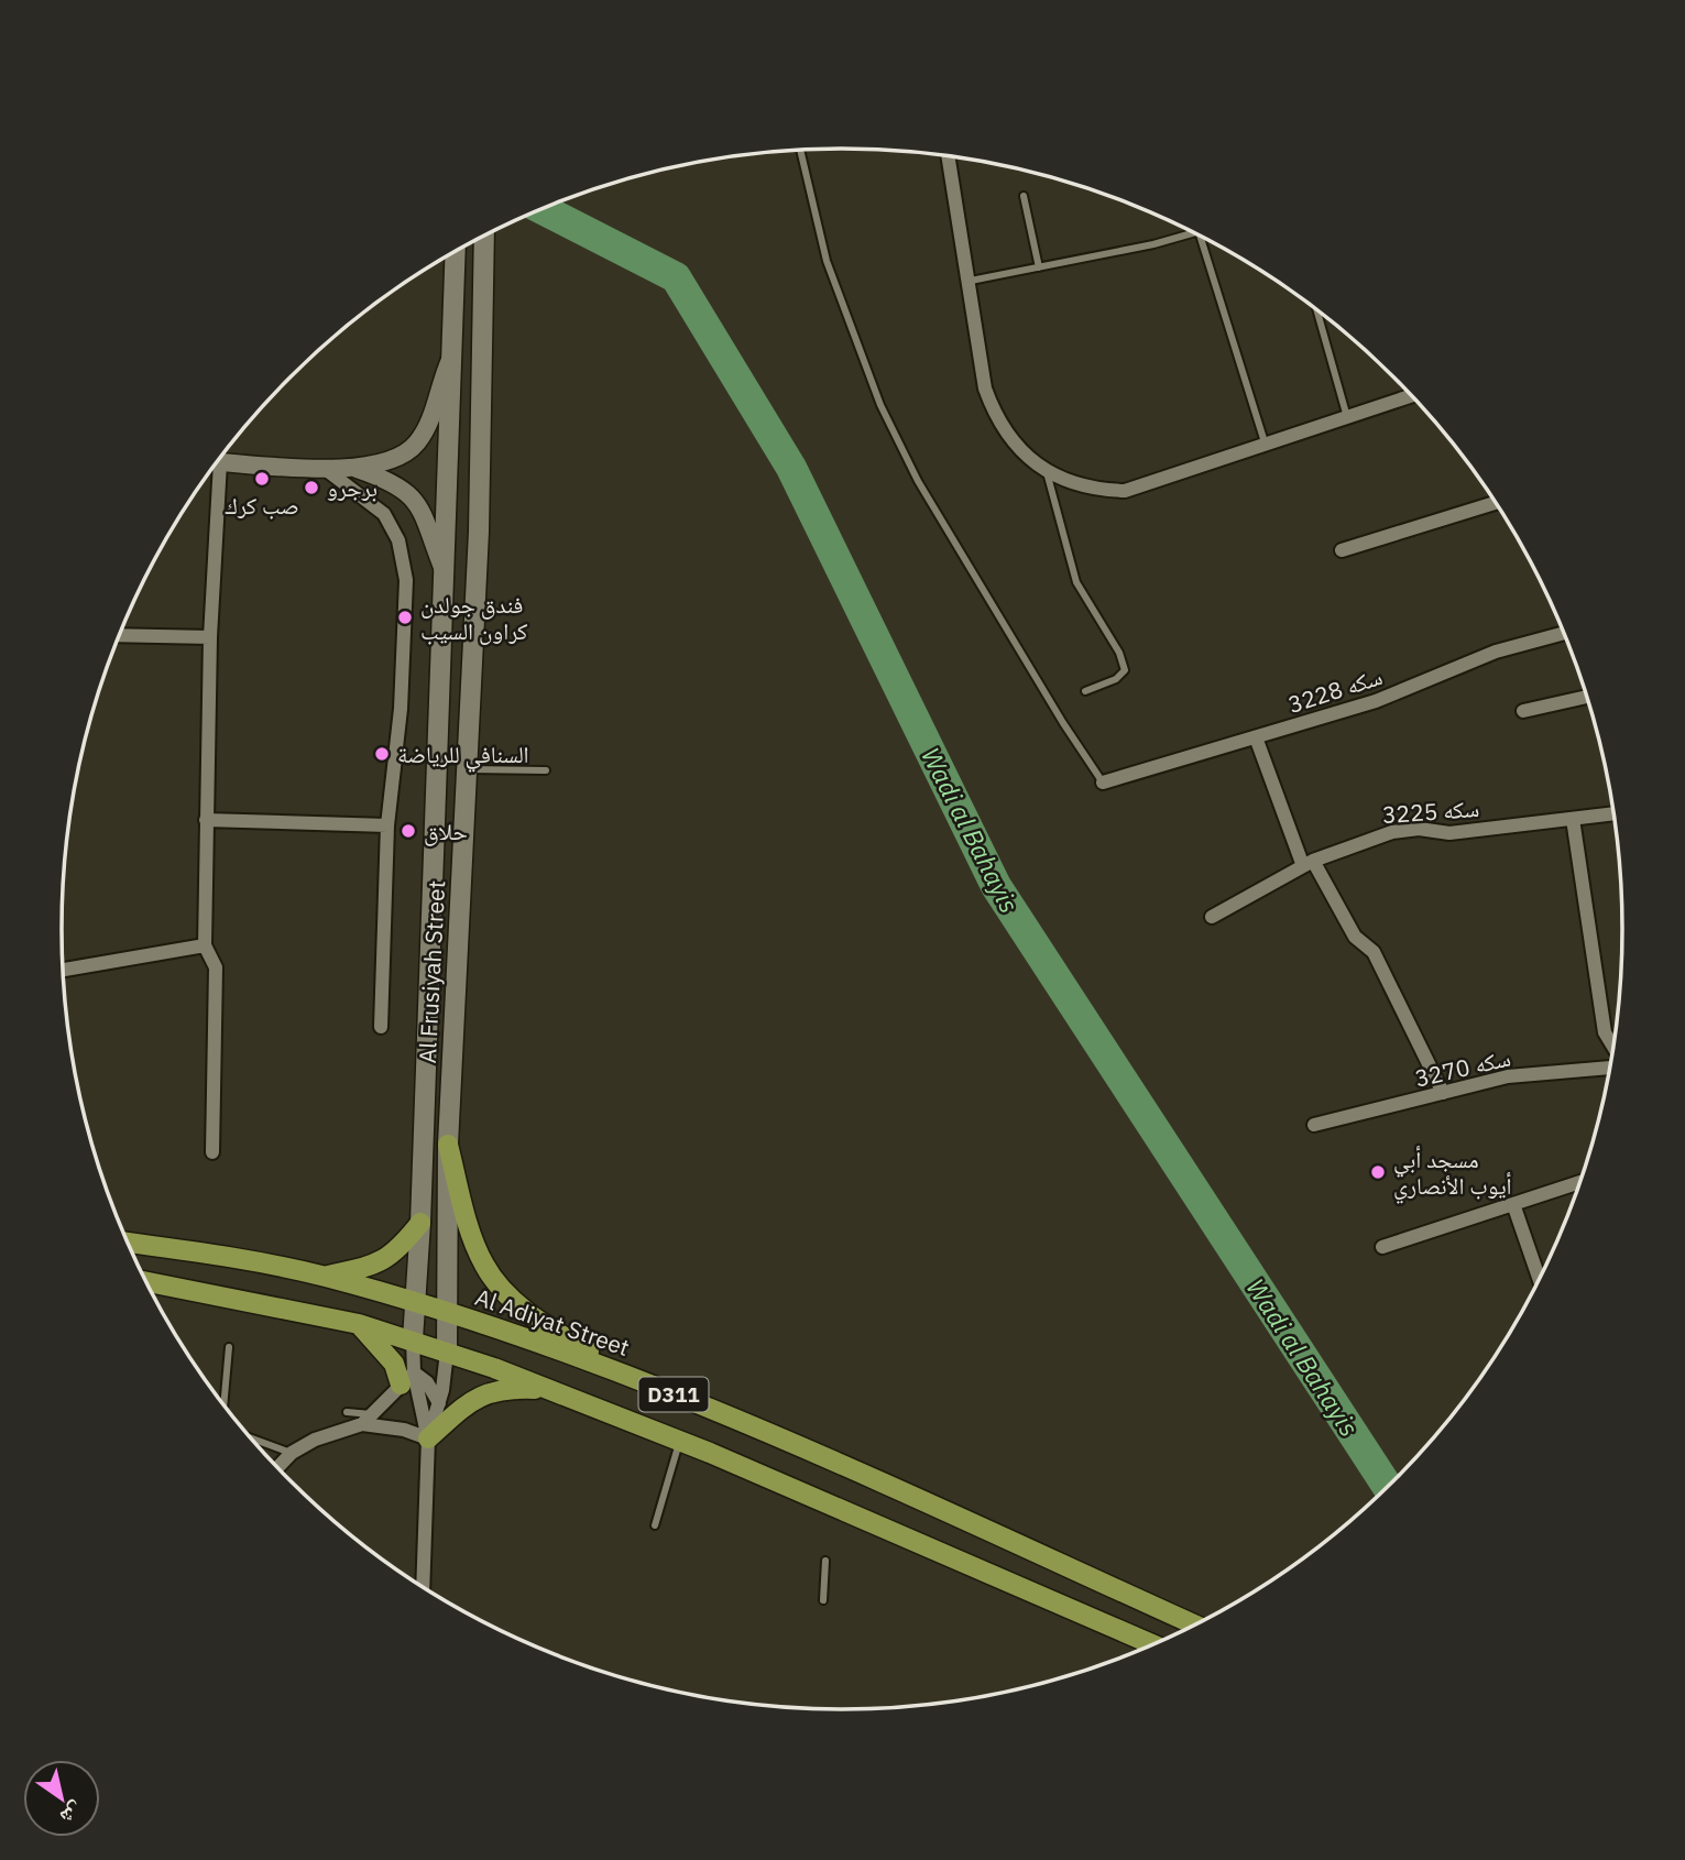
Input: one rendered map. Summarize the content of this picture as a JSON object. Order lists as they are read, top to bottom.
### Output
{
  "streets": {
    "main road": ["Al Frusiyah Street", "Al Adiyat Street", "D311"],
    "street": ["سكه 3228", "سكه 3225", "سكه 3270"]
  },
  "crossings": [
    ["Al Frusiyah Street", "Al Adiyat Street"],
    ["Al Frusiyah Street", "D311"]
  ],
  "water": ["Wadi al Bahayis"],
  "places": [
    "صب كرك",
    "برجرو",
    "فندق جولدن كراون السيب",
    "السنافي للرياضة",
    "حلاق",
    "مسجد أبي أيوب الأنصاري"
  ],
  "north": "bottom right"
}
